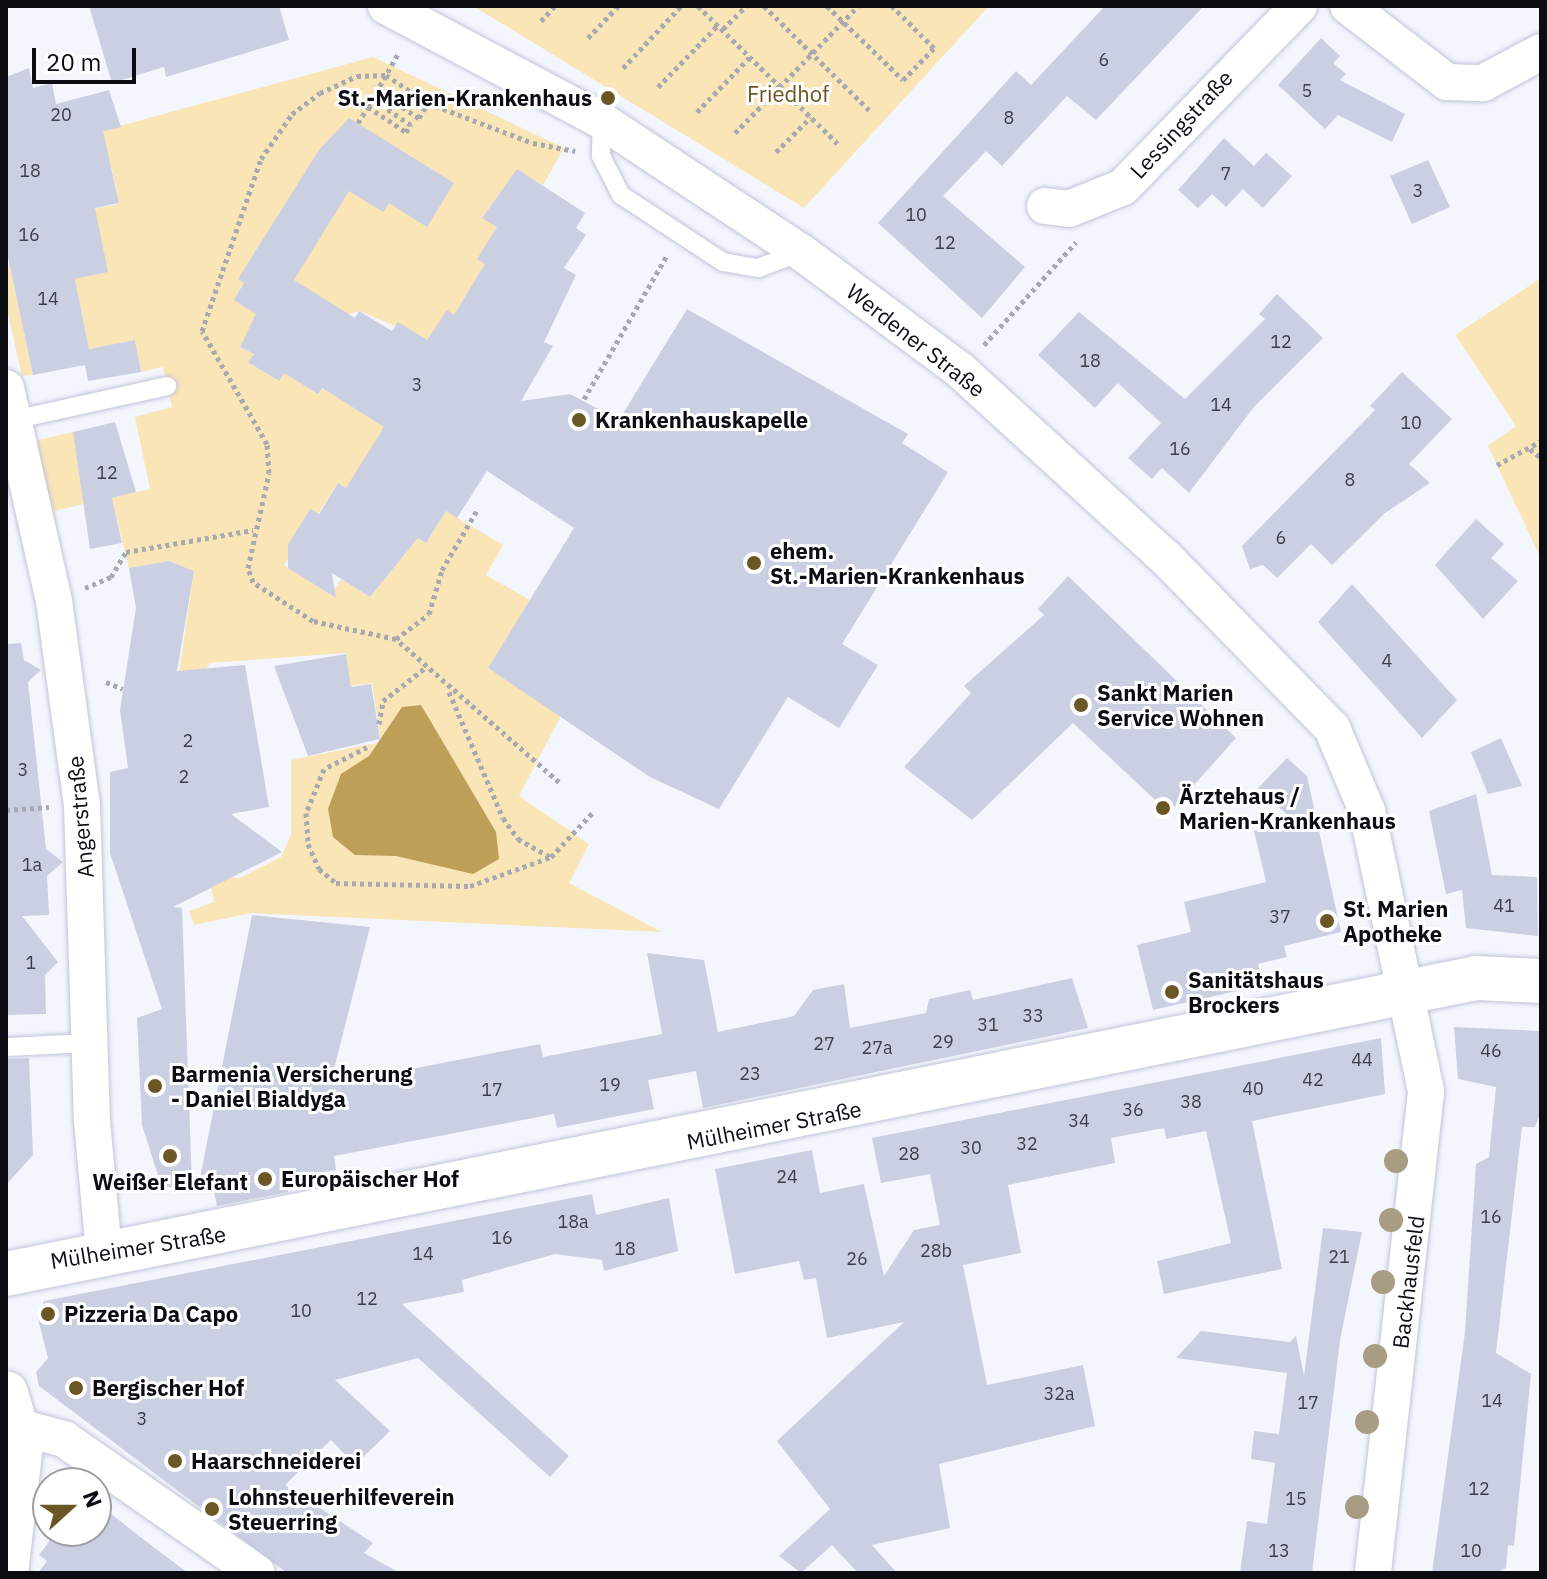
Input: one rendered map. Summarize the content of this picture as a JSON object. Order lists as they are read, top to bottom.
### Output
{
  "streets": {
    "street": [
      "Lessingstraße",
      "Werdener Straße",
      "Angerstraße",
      "Mülheimer Straße",
      "Backhausfeld"
    ]
  },
  "crossings": [
    ["Werdener Straße", "Mülheimer Straße"],
    ["Werdener Straße", "Backhausfeld"],
    ["Angerstraße", "Mülheimer Straße"],
    ["Mülheimer Straße", "Backhausfeld"]
  ],
  "parks": ["Friedhof"],
  "places": [
    "St.-Marien-Krankenhaus",
    "Krankenhauskapelle",
    "ehem. St.-Marien-Krankenhaus",
    "Sankt Marien Service Wohnen",
    "Ärztehaus / Marien-Krankenhaus",
    "St. Marien Apotheke",
    "Sanitätshaus Brockers",
    "Barmenia Versicherung - Daniel Bialdyga",
    "Weißer Elefant",
    "Europäischer Hof",
    "Pizzeria Da Capo",
    "Bergischer Hof",
    "Haarschneiderei",
    "Lohnsteuerhilfeverein Steuerring"
  ],
  "house_numbers": [
    "6",
    "5",
    "20",
    "8",
    "18",
    "7",
    "3",
    "10",
    "16",
    "12",
    "14",
    "12",
    "18",
    "3",
    "14",
    "10",
    "16",
    "12",
    "8",
    "6",
    "4",
    "2",
    "3",
    "2",
    "1a",
    "41",
    "37",
    "1",
    "33",
    "31",
    "29",
    "27",
    "27a",
    "46",
    "44",
    "23",
    "42",
    "19",
    "40",
    "17",
    "38",
    "36",
    "34",
    "32",
    "30",
    "28",
    "24",
    "16",
    "18a",
    "16",
    "18",
    "28b",
    "14",
    "21",
    "26",
    "12",
    "10",
    "32a",
    "14",
    "17",
    "3",
    "12",
    "15",
    "13",
    "10"
  ],
  "scale_bar": "20 m",
  "north": "right"
}
